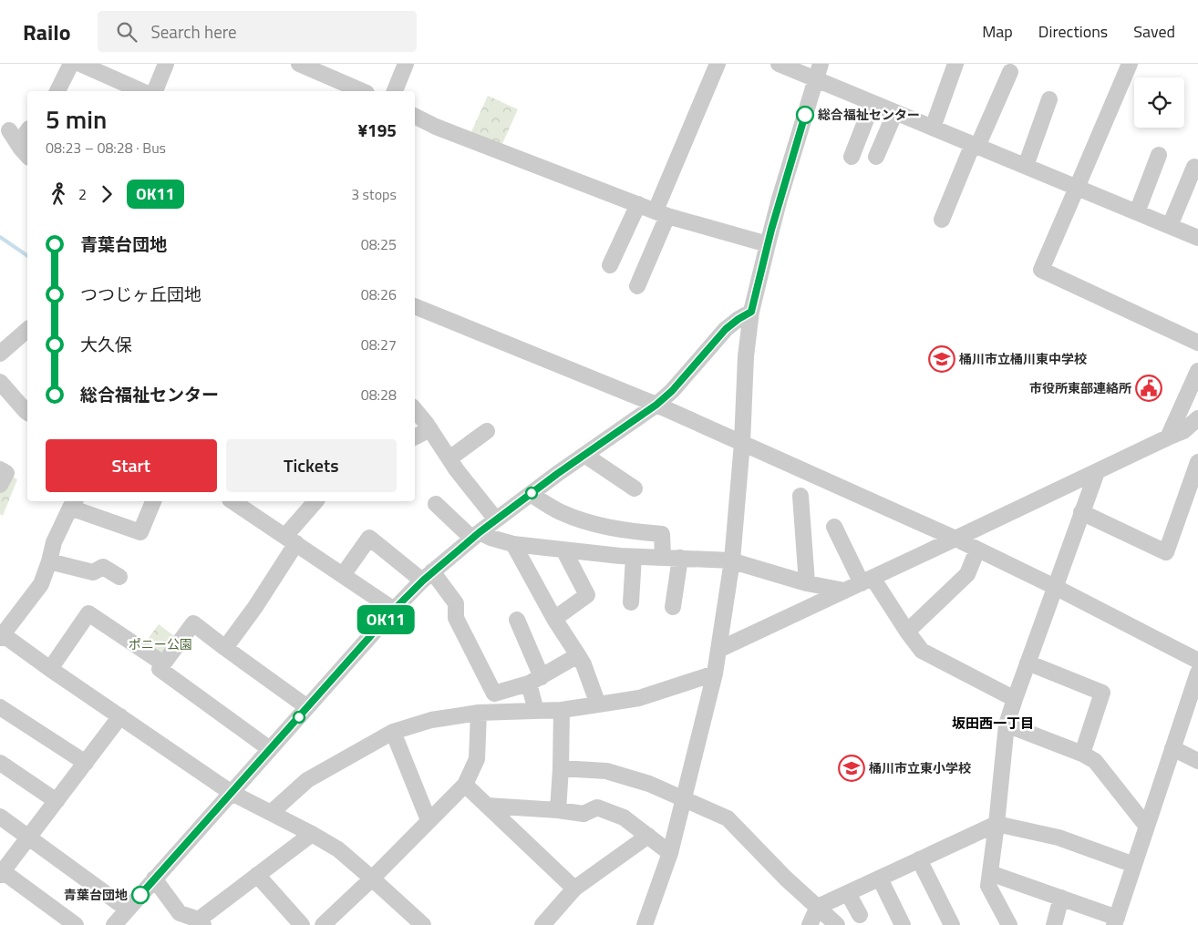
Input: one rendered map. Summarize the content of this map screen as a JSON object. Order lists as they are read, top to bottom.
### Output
{
  "districts": ["坂田西一丁目"],
  "parks": ["ポニー公園"],
  "places": {
    "other": ["総合福祉センター", "青葉台団地"],
    "school or university": ["桶川市立桶川東中学校", "桶川市立東小学校"],
    "public building": ["市役所東部連絡所"]
  },
  "lines": ["bus line OK11"],
  "page": {
    "header": "Railo",
    "search": "Search here",
    "nav": ["Map", "Directions", "Saved"],
    "on_map": "OK11",
    "heading": ["5 min", "08:23 – 08:28 · Bus", "¥195"],
    "legs": ["2", "OK11", "3 stops"],
    "list": [
      {
        "name": "青葉台団地",
        "value": "08:25"
      },
      {
        "name": "つつじヶ丘団地",
        "value": "08:26"
      },
      {
        "name": "大久保",
        "value": "08:27"
      },
      {
        "name": "総合福祉センター",
        "value": "08:28"
      }
    ],
    "buttons": ["Start", "Tickets"]
  }
}
